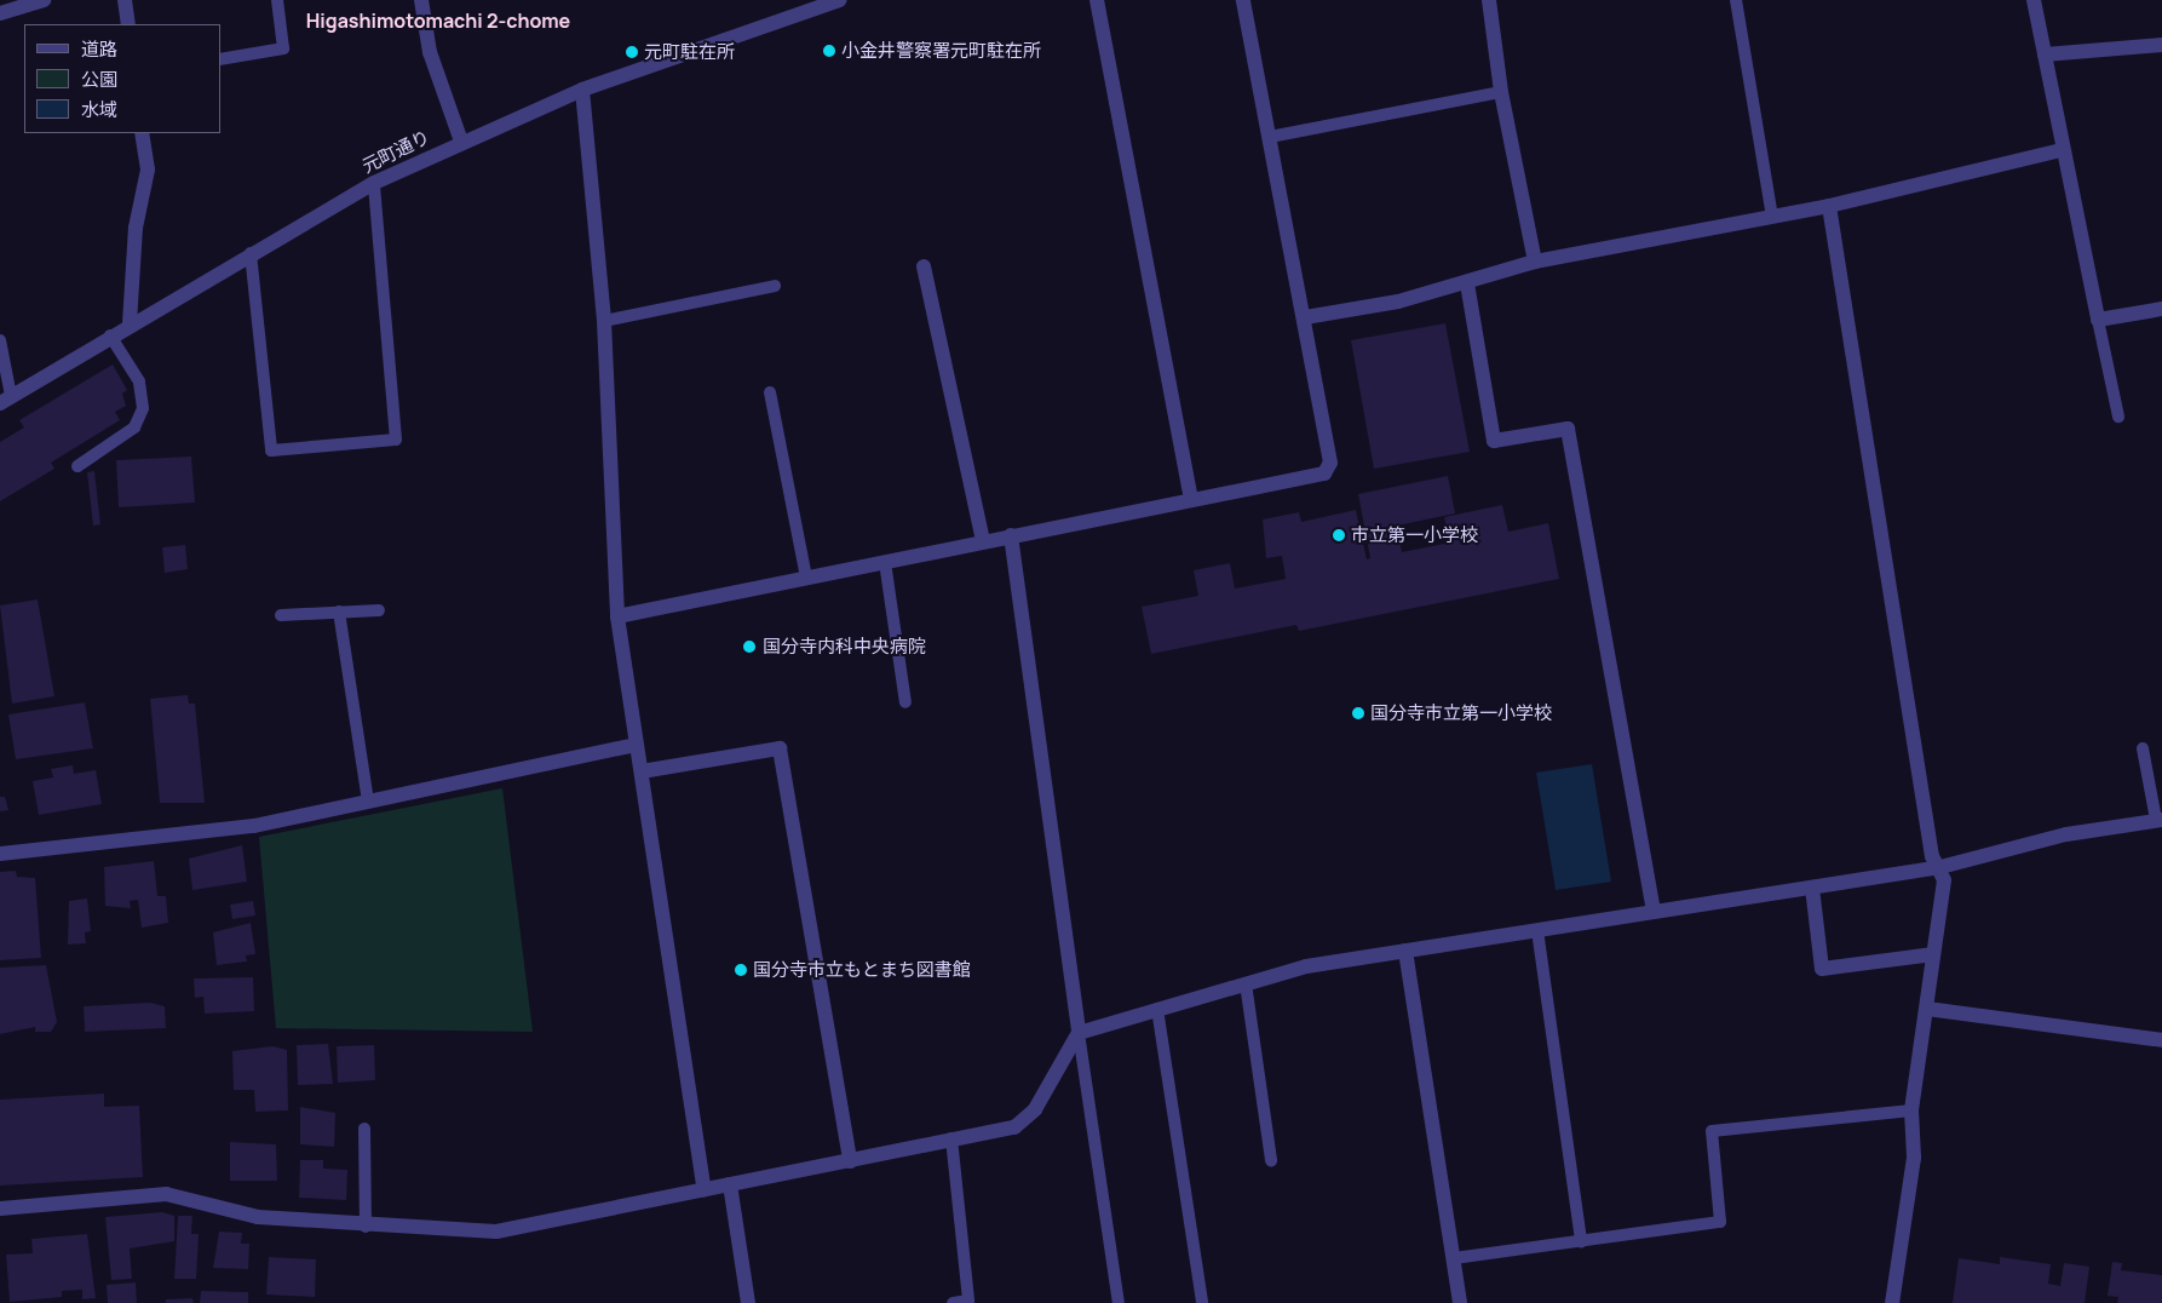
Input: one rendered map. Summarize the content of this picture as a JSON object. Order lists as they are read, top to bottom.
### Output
{
  "streets": {
    "street": ["元町通り"]
  },
  "districts": ["Higashimotomachi 2-chome"],
  "places": [
    "小金井警察署元町駐在所",
    "元町駐在所",
    "市立第一小学校",
    "国分寺内科中央病院",
    "国分寺市立第一小学校",
    "国分寺市立もとまち図書館"
  ],
  "legend": ["道路", "公園", "水域"]
}
